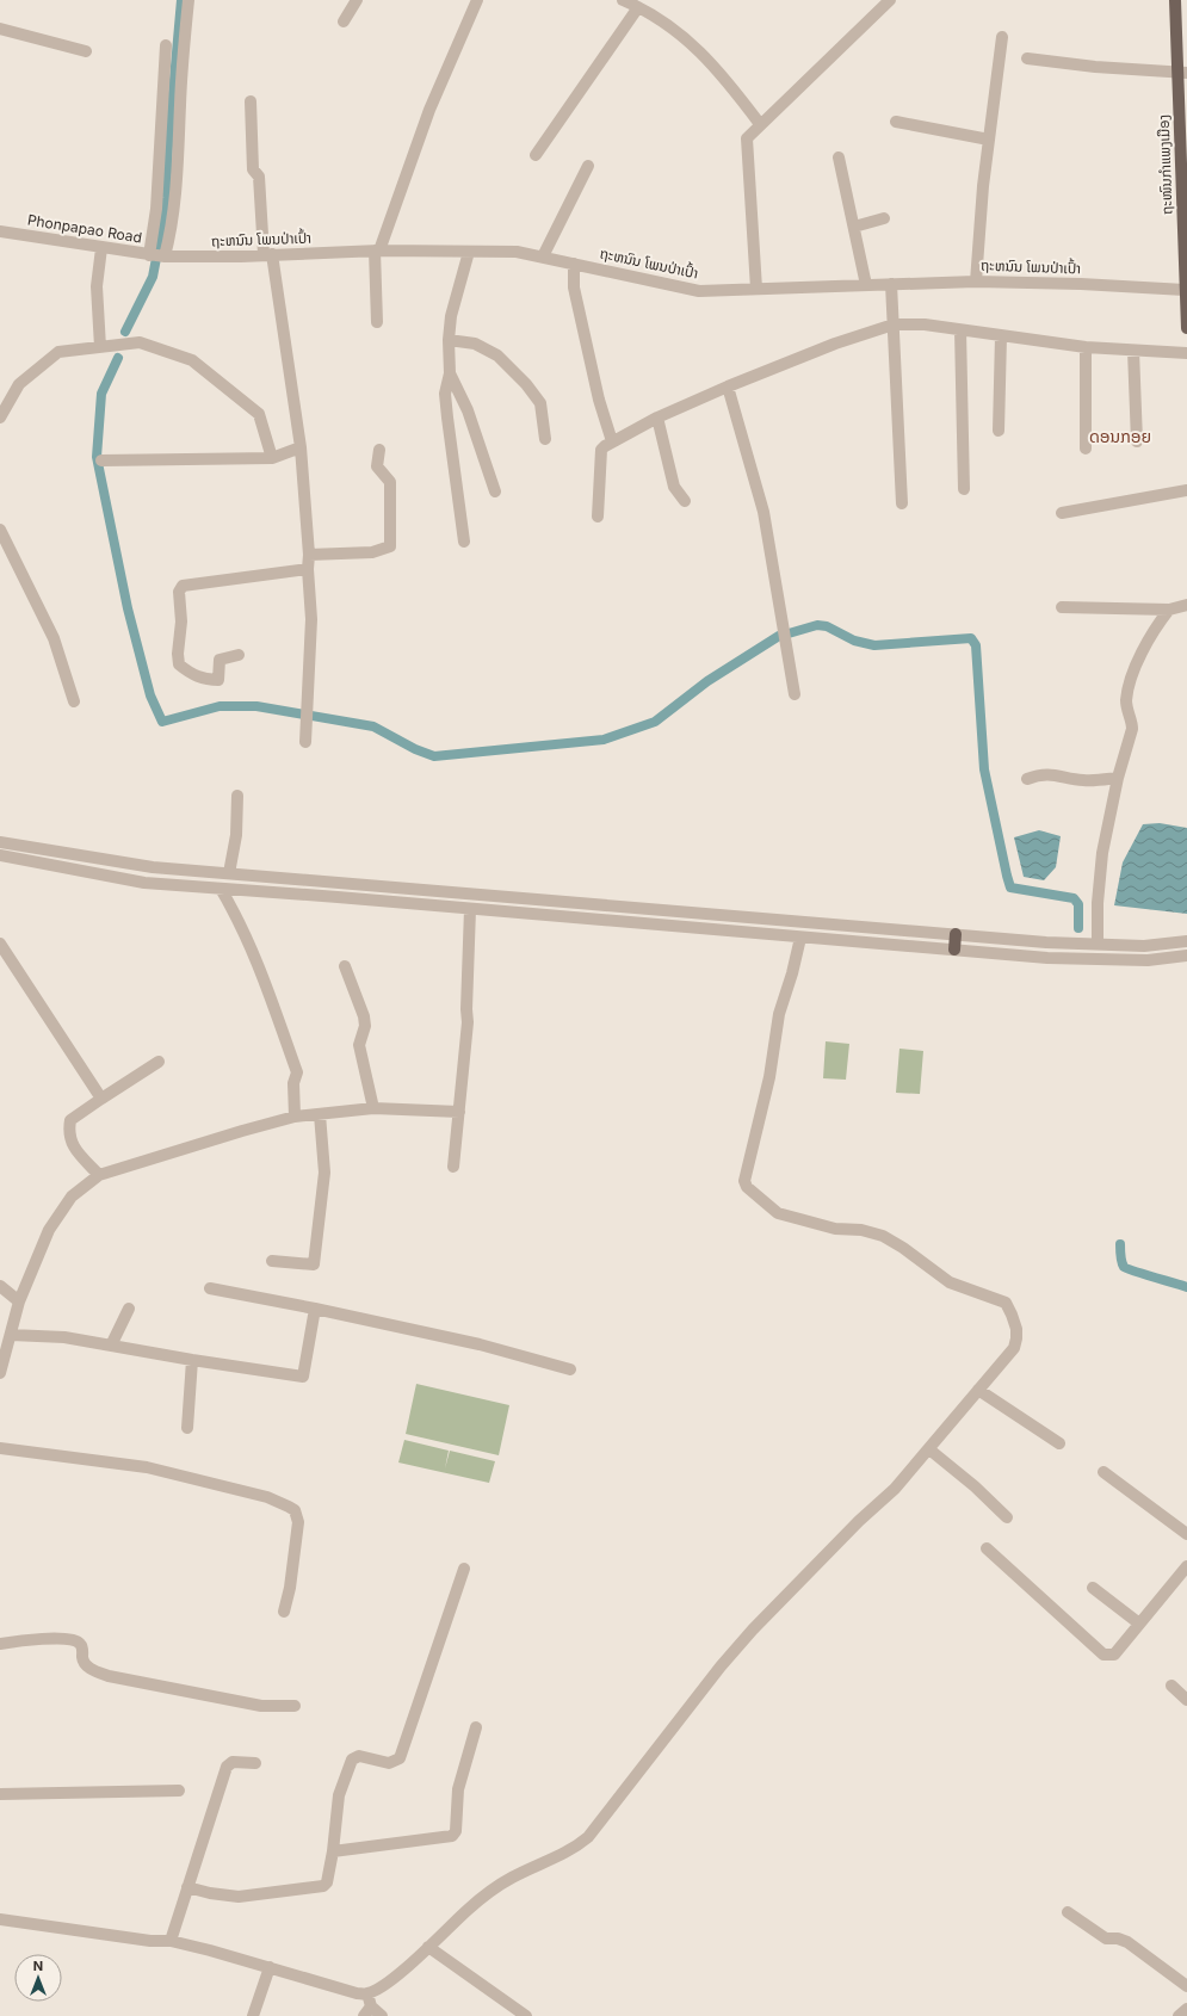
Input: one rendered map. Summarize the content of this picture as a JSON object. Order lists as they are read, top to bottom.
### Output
{
  "streets": {
    "main road": ["ຖະໜົນກຳແພງເມືອງ"],
    "street": ["Phonpapao Road", "ຖະຫນົນ ໂພນປ່າເປົ້າ"]
  },
  "crossings": [
    ["ຖະໜົນກຳແພງເມືອງ", "ຖະຫນົນ ໂພນປ່າເປົ້າ"],
    ["Phonpapao Road", "ຖະຫນົນ ໂພນປ່າເປົ້າ"]
  ],
  "districts": ["ດອນກອຍ"],
  "north": "top"
}
